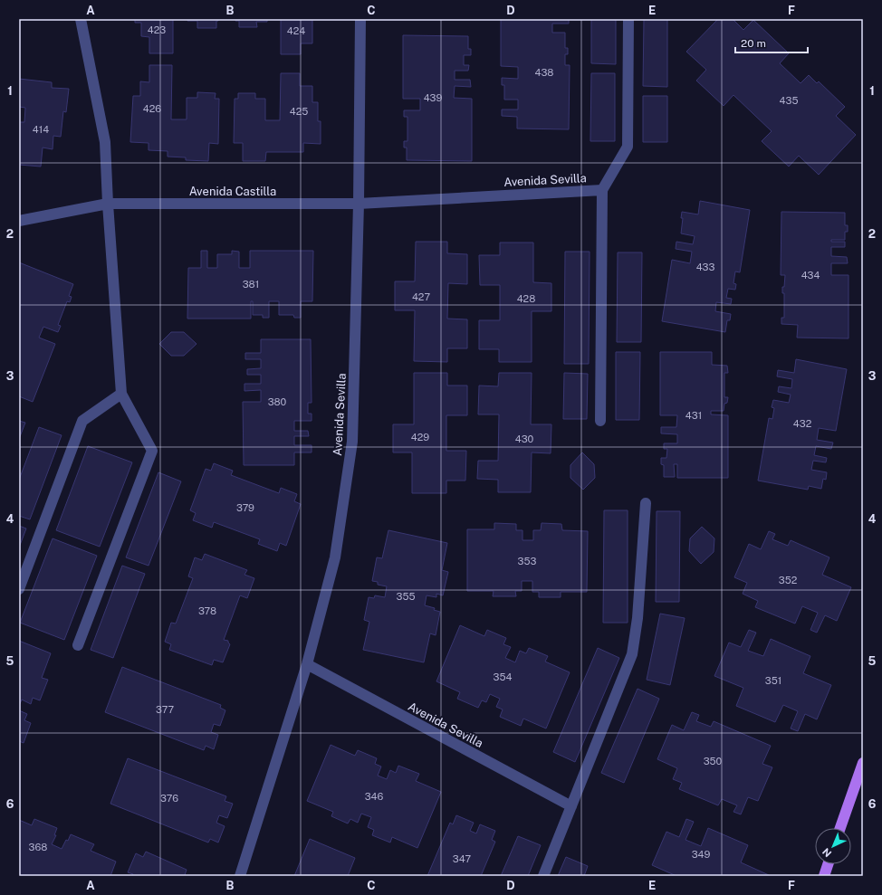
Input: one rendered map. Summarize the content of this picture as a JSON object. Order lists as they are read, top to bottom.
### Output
{
  "streets": {
    "street": ["Avenida Sevilla", "Avenida Castilla"]
  },
  "crossings": [
    ["Avenida Sevilla", "Avenida Castilla"]
  ],
  "house_numbers": [
    "423",
    "424",
    "438",
    "439",
    "435",
    "426",
    "425",
    "414",
    "433",
    "434",
    "381",
    "427",
    "428",
    "380",
    "431",
    "432",
    "429",
    "430",
    "379",
    "353",
    "352",
    "355",
    "378",
    "354",
    "351",
    "377",
    "350",
    "346",
    "376",
    "368",
    "349",
    "347"
  ],
  "scale_bar": "20 m",
  "north": "bottom left",
  "grid": {
    "columns": [
      "A",
      "B",
      "C",
      "D",
      "E",
      "F"
    ],
    "rows": [
      "1",
      "2",
      "3",
      "4",
      "5",
      "6"
    ]
  }
}
